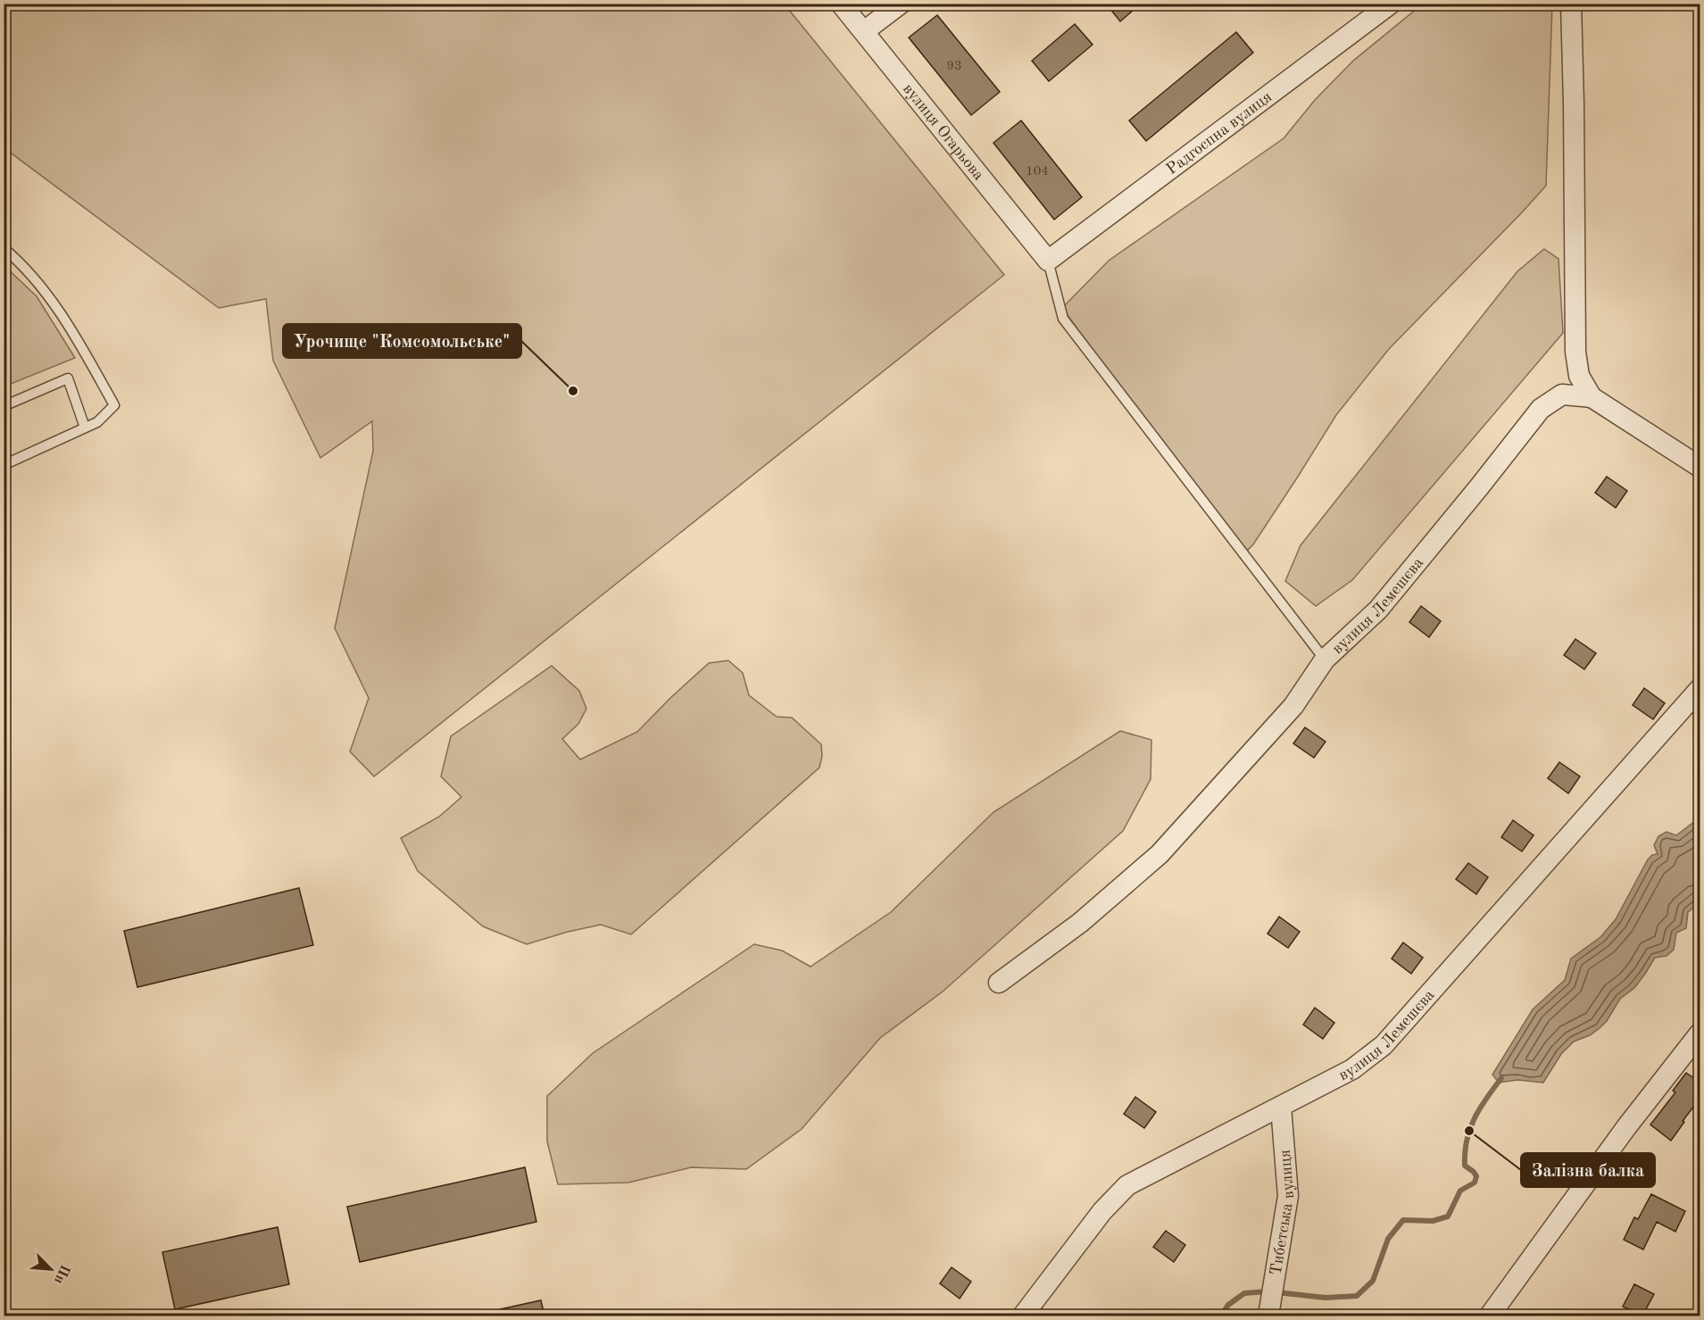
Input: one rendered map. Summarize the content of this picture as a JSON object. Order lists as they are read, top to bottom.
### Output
{
  "streets": {
    "street": [
      "вулиця Огарьова",
      "Радгоспна вулиця",
      "вулиця Лемешєва",
      "Тибетська вулиця"
    ]
  },
  "crossings": [
    ["вулиця Огарьова", "Радгоспна вулиця"],
    ["вулиця Лемешєва", "Тибетська вулиця"]
  ],
  "places": ["Урочище \"Комсомольське\"", "Залізна балка"],
  "house_numbers": ["93", "104"],
  "north": "bottom right"
}
